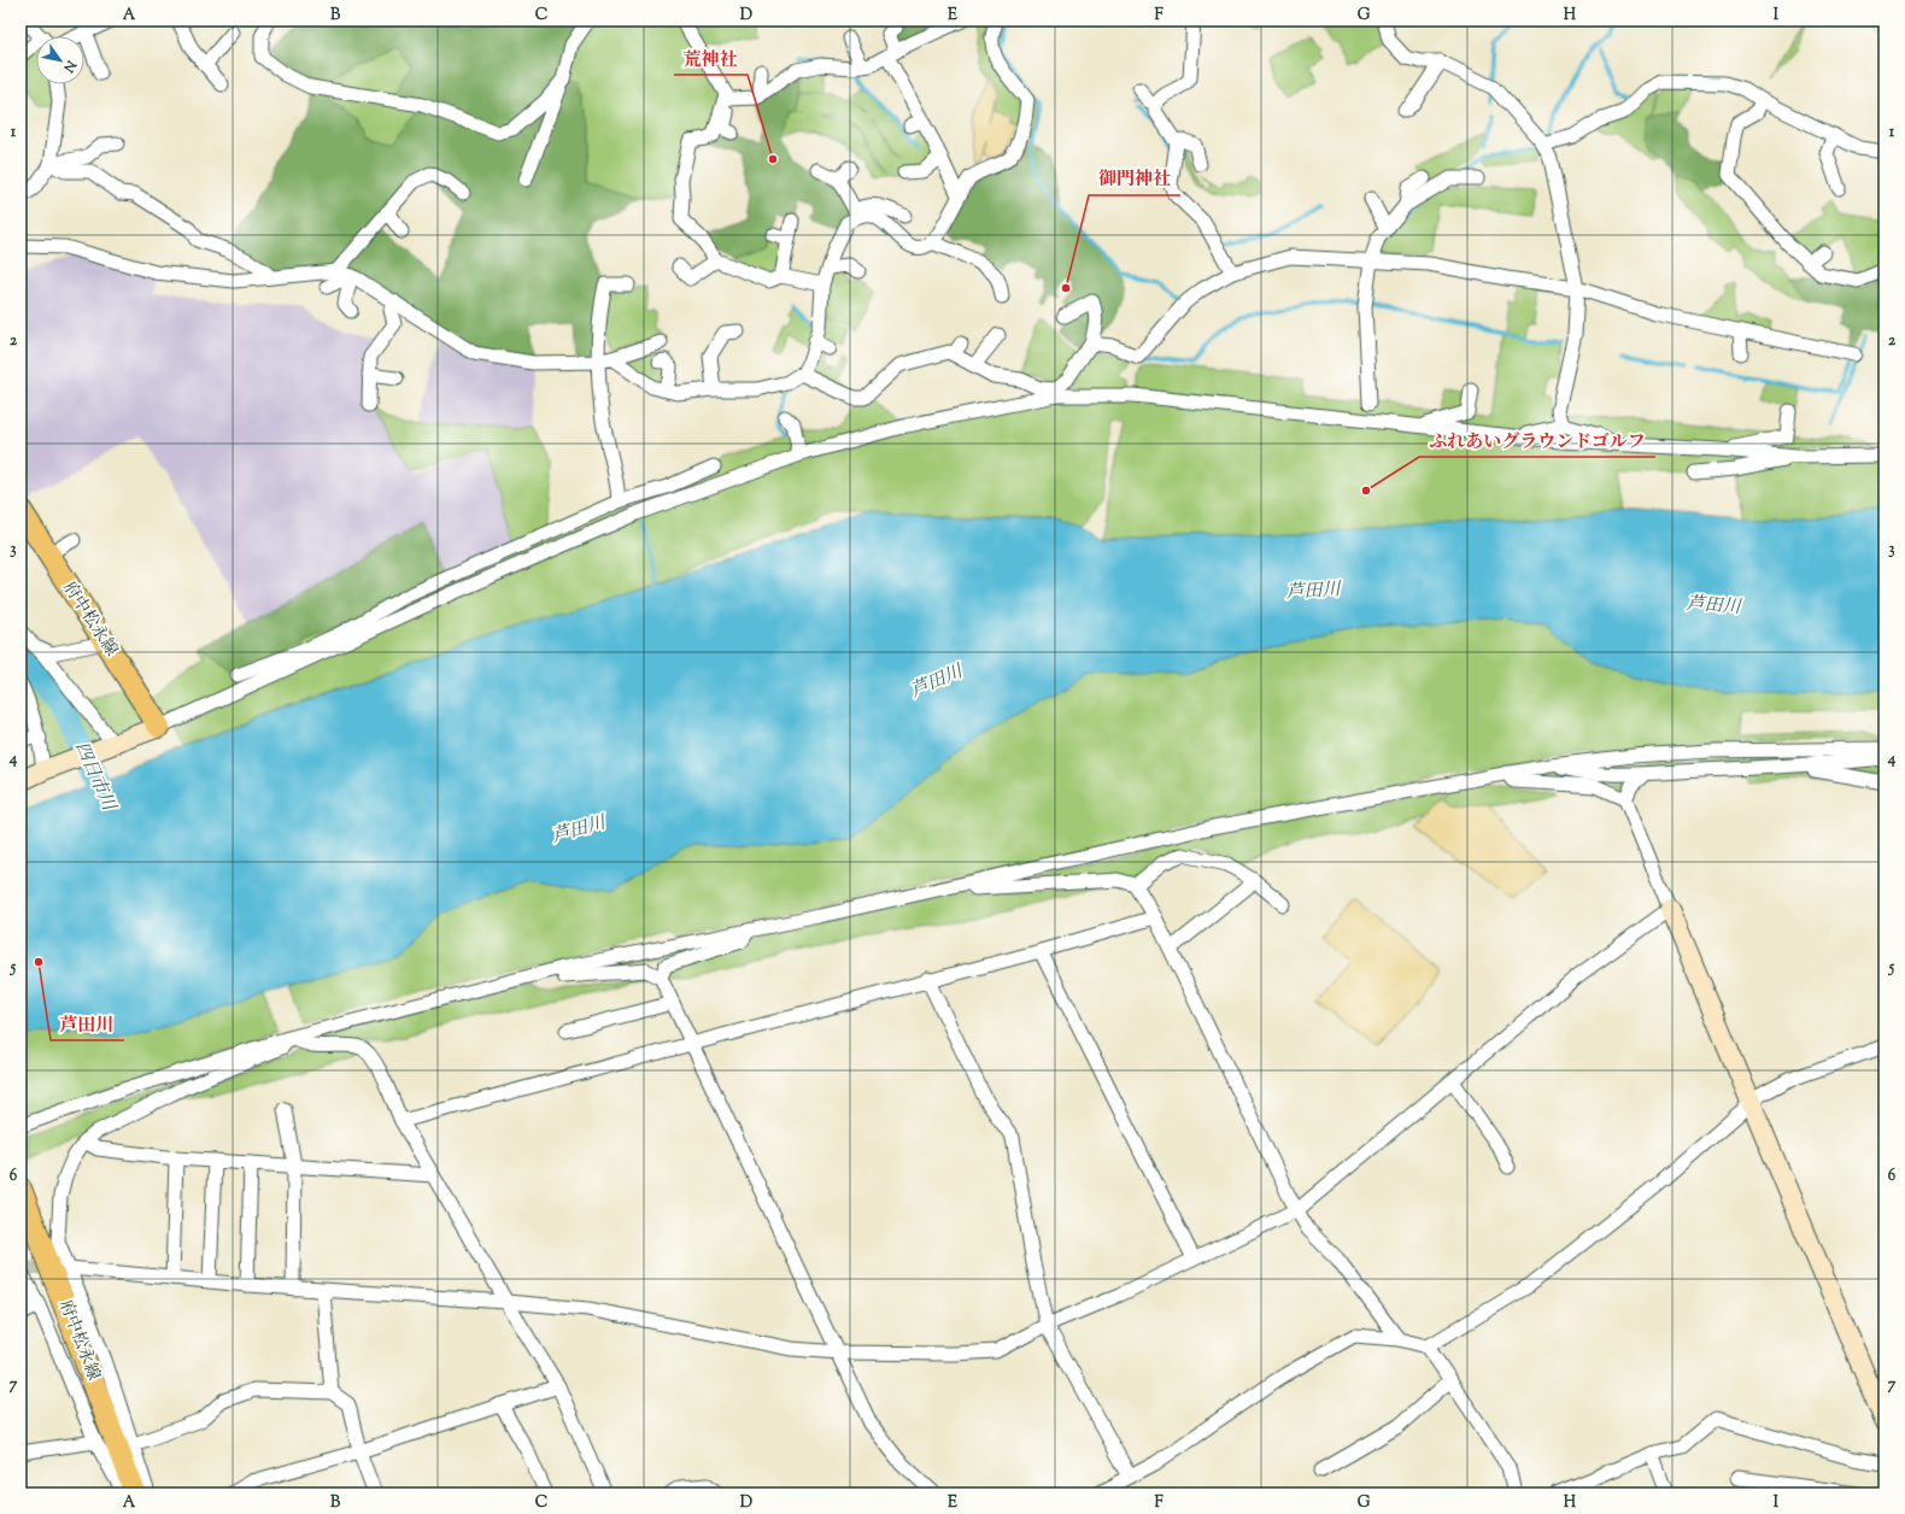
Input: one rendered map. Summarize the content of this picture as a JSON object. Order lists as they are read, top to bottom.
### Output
{
  "streets": {
    "main road": ["府中松永線"]
  },
  "water": ["芦田川", "四日市川"],
  "places": [
    "荒神社",
    "御門神社",
    "ふれあいグラウンドゴルフ",
    "芦田川"
  ],
  "north": "bottom right",
  "grid": {
    "columns": [
      "A",
      "B",
      "C",
      "D",
      "E",
      "F",
      "G",
      "H",
      "I"
    ],
    "rows": [
      "1",
      "2",
      "3",
      "4",
      "5",
      "6",
      "7"
    ]
  }
}
